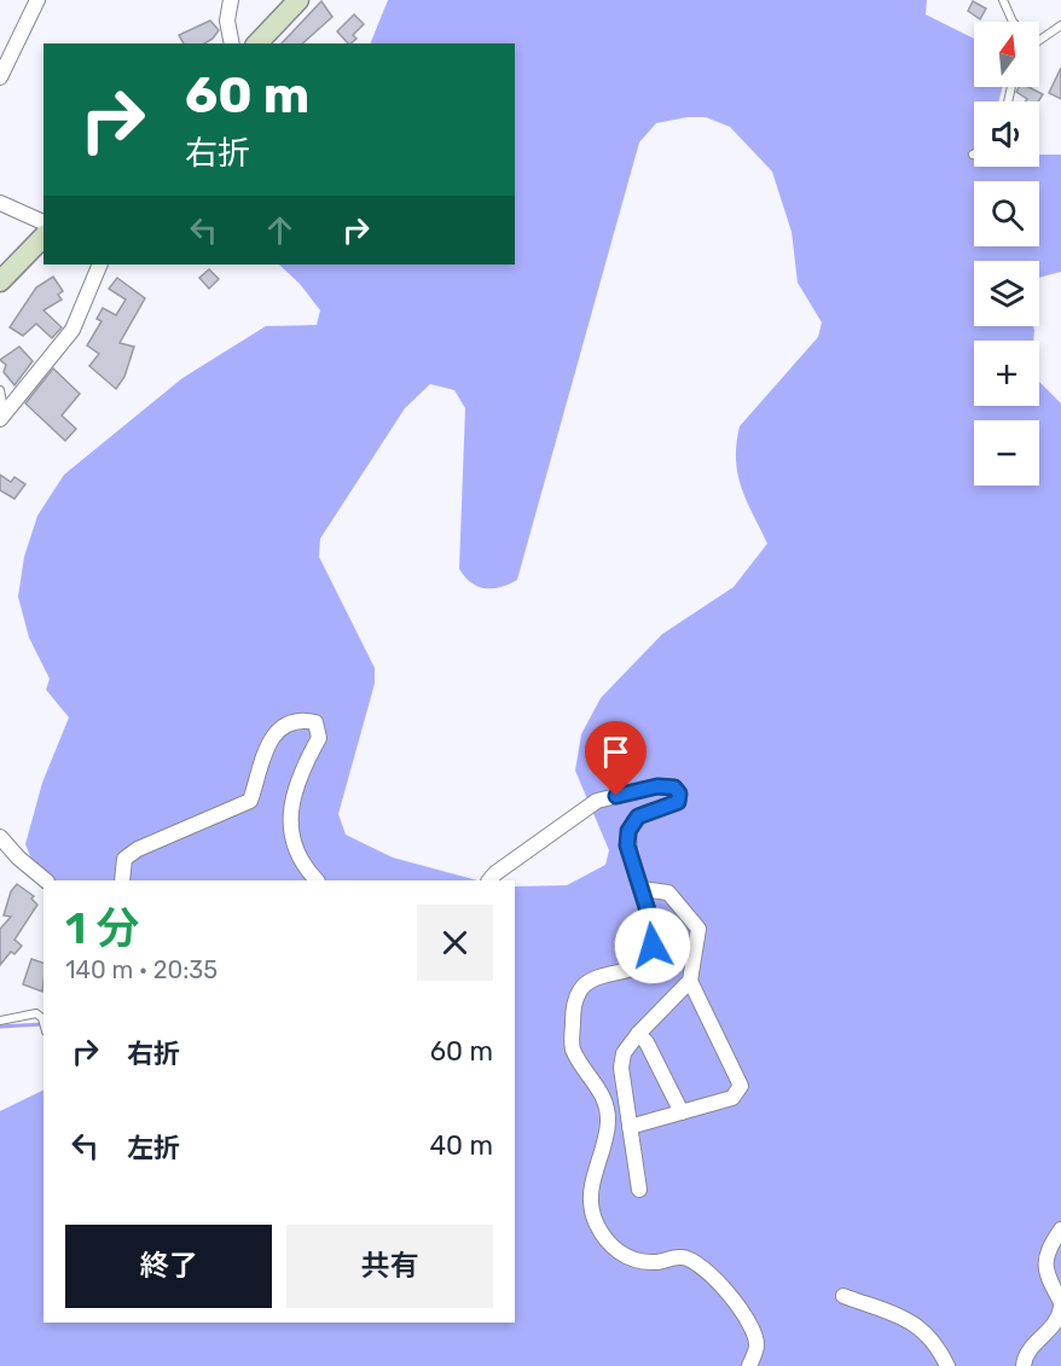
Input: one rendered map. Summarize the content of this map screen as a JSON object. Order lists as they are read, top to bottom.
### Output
{
  "north": "top",
  "page": {
    "map_buttons": ["+", "−"],
    "turn": ["60 m", "右折"],
    "heading": ["1 分", "140 m · 20:35"],
    "list": [
      {
        "name": "右折",
        "value": "60 m"
      },
      {
        "name": "左折",
        "value": "40 m"
      }
    ],
    "buttons": ["終了", "共有"]
  }
}
